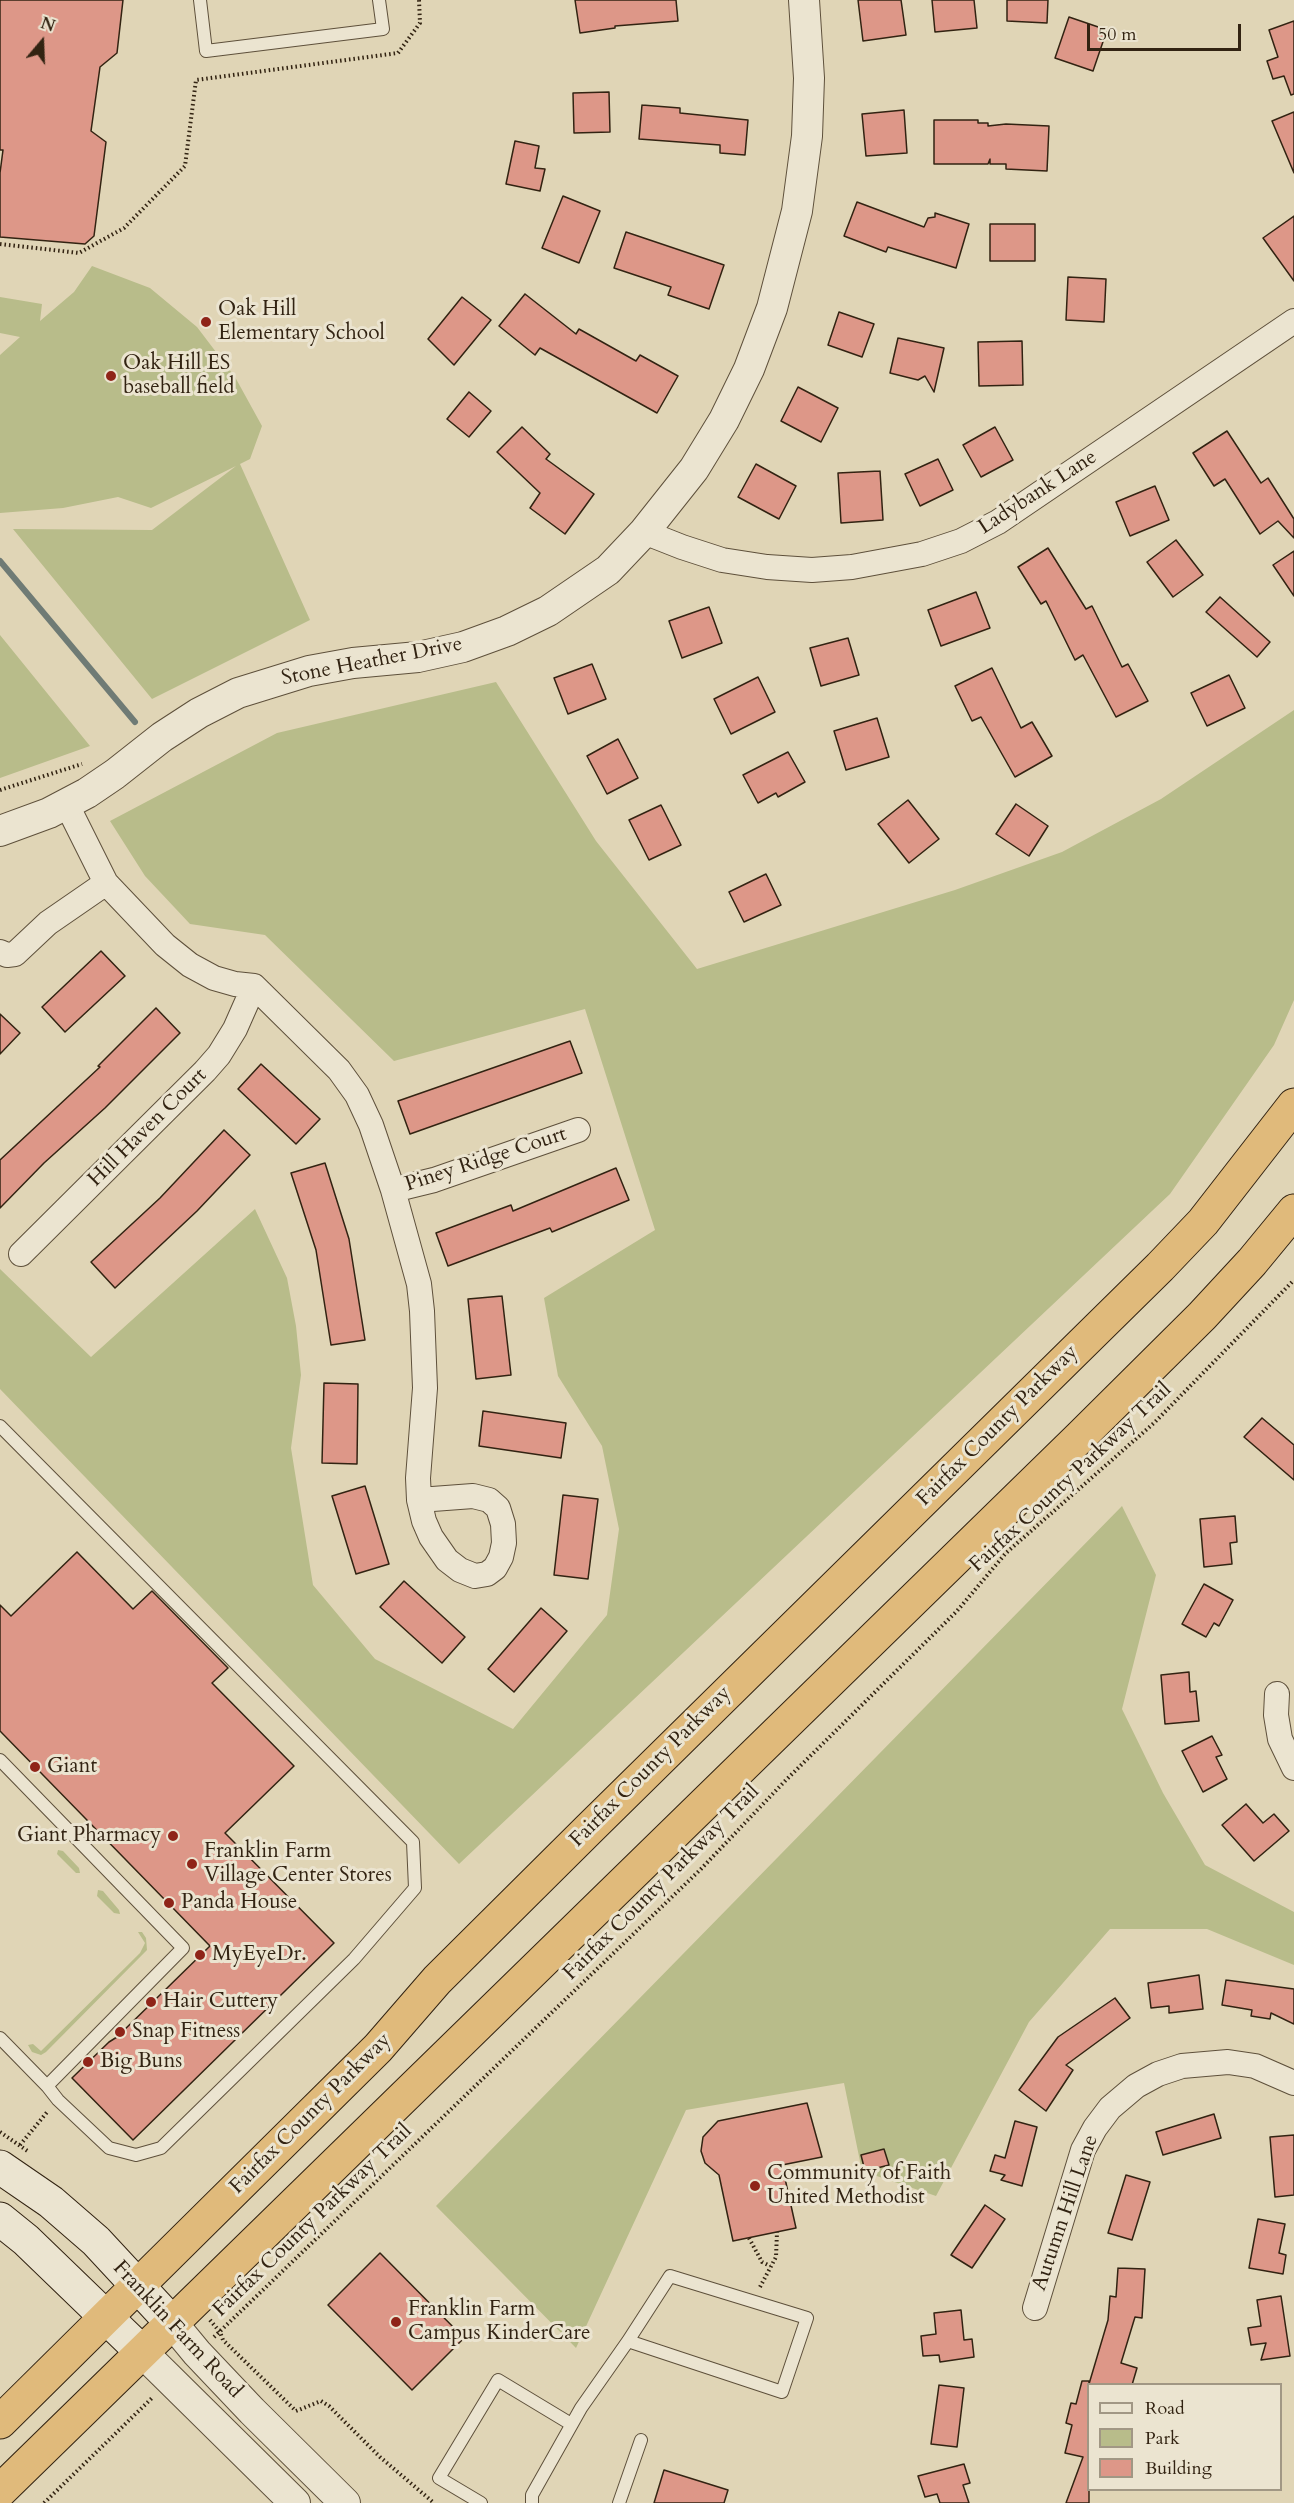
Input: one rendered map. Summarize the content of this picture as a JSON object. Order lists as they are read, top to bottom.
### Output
{
  "streets": {
    "highway": ["Fairfax County Parkway"],
    "main road": ["Franklin Farm Road"],
    "street": [
      "Ladybank Lane",
      "Stone Heather Drive",
      "Hill Haven Court",
      "Piney Ridge Court",
      "Autumn Hill Lane"
    ],
    "path": ["Fairfax County Parkway Trail"]
  },
  "crossings": [
    ["Ladybank Lane", "Stone Heather Drive"],
    ["Fairfax County Parkway", "Franklin Farm Road"],
    ["Fairfax County Parkway Trail", "Franklin Farm Road"]
  ],
  "places": [
    "Oak Hill Elementary School",
    "Oak Hill ES baseball field",
    "Giant",
    "Giant Pharmacy",
    "Franklin Farm Village Center Stores",
    "Panda House",
    "MyEyeDr.",
    "Hair Cuttery",
    "Snap Fitness",
    "Big Buns",
    "Community of Faith United Methodist",
    "Franklin Farm Campus KinderCare"
  ],
  "legend": ["Road", "Park", "Building"],
  "scale_bar": "50 m",
  "north": "top"
}
